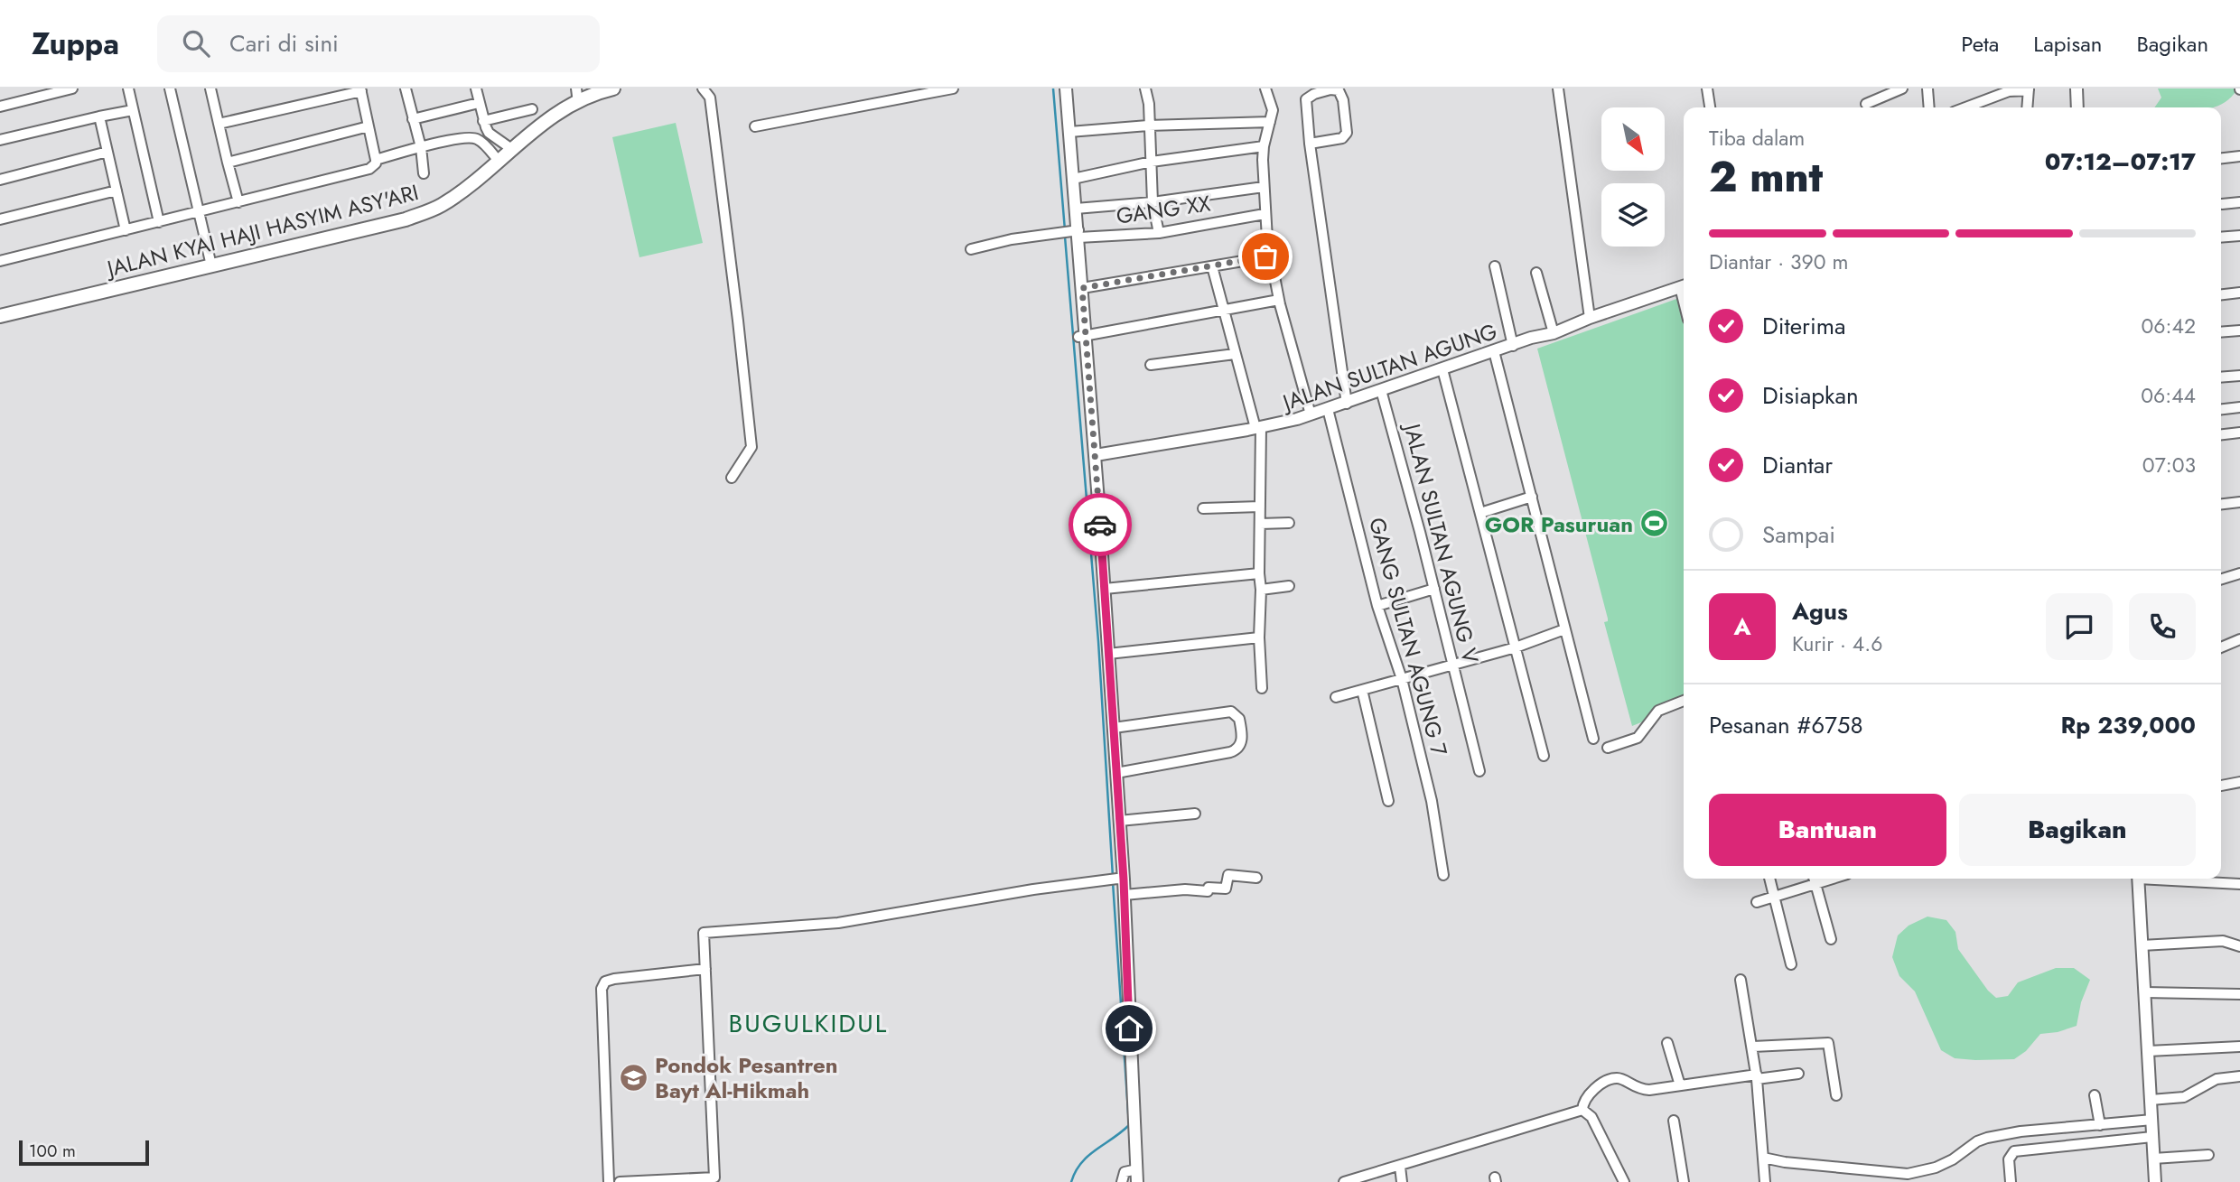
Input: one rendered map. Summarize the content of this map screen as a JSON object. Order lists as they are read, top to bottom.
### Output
{
  "streets": {
    "highway": ["JALAN KYAI HAJI HASYIM ASY'ARI"],
    "main road": ["JALAN SULTAN AGUNG"],
    "street": ["GANG XX", "JALAN SULTAN AGUNG V", "GANG SULTAN AGUNG 7"]
  },
  "crossings": [
    ["JALAN SULTAN AGUNG", "JALAN SULTAN AGUNG V"],
    ["JALAN SULTAN AGUNG", "GANG SULTAN AGUNG 7"]
  ],
  "districts": ["BUGULKIDUL"],
  "places": {
    "sports": ["GOR Pasuruan"],
    "school or university": ["Pondok Pesantren Bayt Al-Hikmah"]
  },
  "scale_bar": "100 m",
  "north": "bottom right",
  "page": {
    "header": "Zuppa",
    "search": "Cari di sini",
    "nav": ["Peta", "Lapisan", "Bagikan"],
    "heading": ["2 mnt", "Tiba dalam", "07:12–07:17"],
    "panel": [
      "Agus",
      "Kurir · 4.6",
      "Pesanan #6758",
      "Rp 239,000"
    ],
    "bar": "Diantar · 390 m",
    "list": [
      ["Diterima", "06:42"],
      ["Disiapkan", "06:44"],
      ["Diantar", "07:03"],
      "Sampai"
    ],
    "round": "A",
    "buttons": ["Bantuan", "Bagikan"],
    "scale": "100 m"
  }
}
